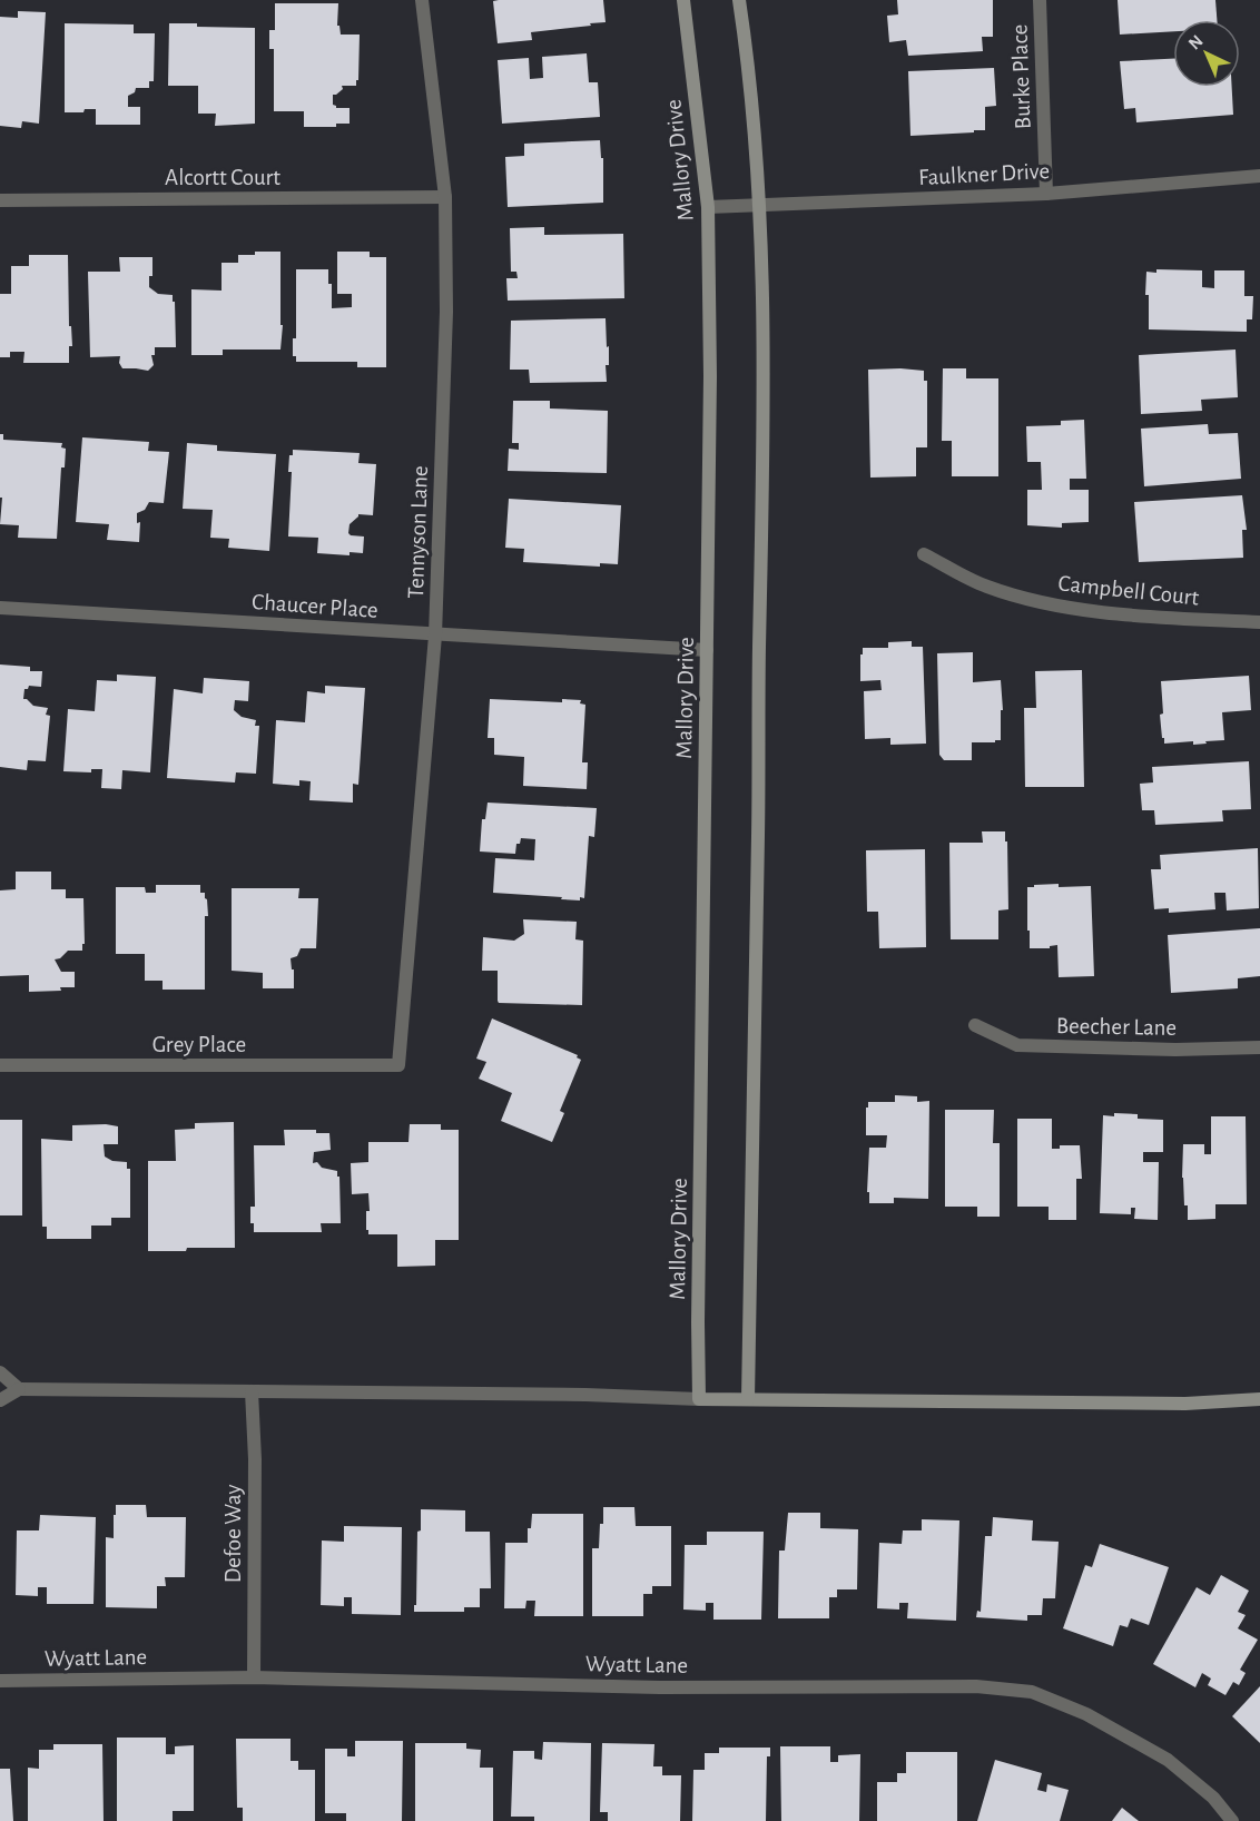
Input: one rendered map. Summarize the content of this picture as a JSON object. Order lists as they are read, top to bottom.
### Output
{
  "streets": {
    "main road": ["Mallory Drive"],
    "street": [
      "Burke Place",
      "Faulkner Drive",
      "Alcortt Court",
      "Tennyson Lane",
      "Campbell Court",
      "Chaucer Place",
      "Beecher Lane",
      "Grey Place",
      "Defoe Way",
      "Wyatt Lane"
    ]
  },
  "crossings": [
    ["Burke Place", "Faulkner Drive"],
    ["Mallory Drive", "Faulkner Drive"],
    ["Mallory Drive", "Chaucer Place"],
    ["Alcortt Court", "Tennyson Lane"],
    ["Tennyson Lane", "Chaucer Place"],
    ["Tennyson Lane", "Grey Place"],
    ["Defoe Way", "Wyatt Lane"]
  ],
  "north": "top left"
}
